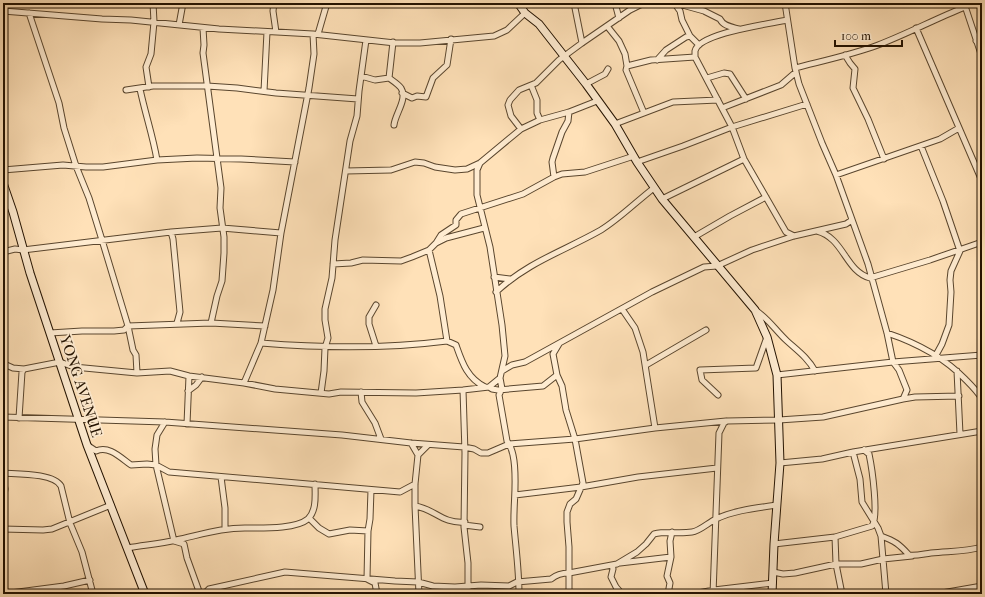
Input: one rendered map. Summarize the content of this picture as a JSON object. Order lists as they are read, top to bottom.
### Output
{
  "streets": {
    "street": ["YONG AVENUE"]
  },
  "scale_bar": "100 m"
}
